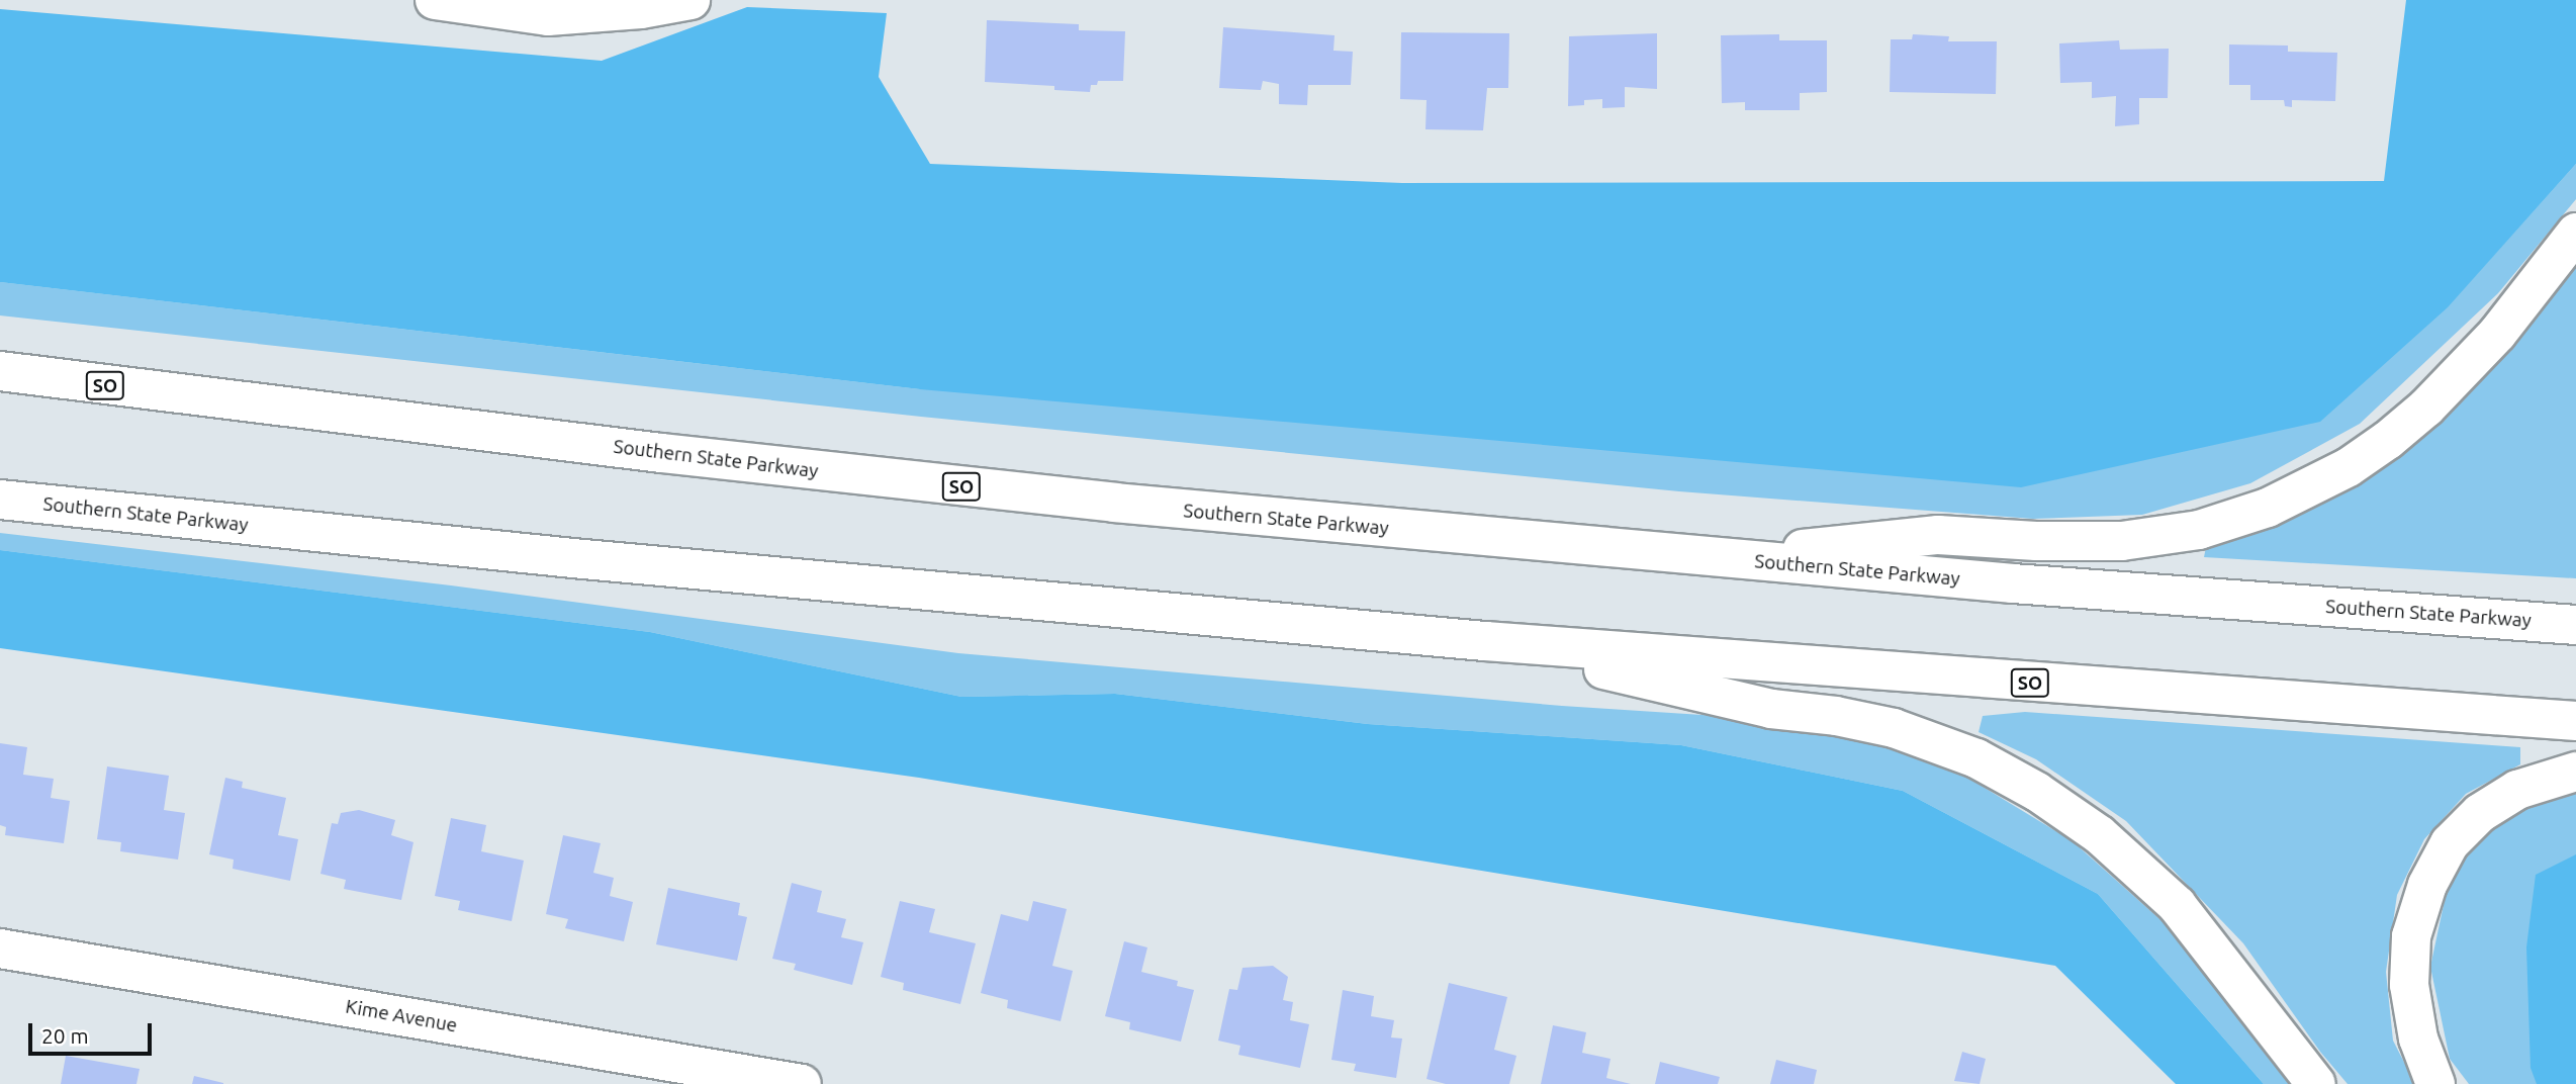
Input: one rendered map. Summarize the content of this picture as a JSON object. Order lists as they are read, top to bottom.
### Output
{
  "streets": {
    "main road": ["SO", "Southern State Parkway", "Kime Avenue"]
  },
  "scale_bar": "20 m"
}
